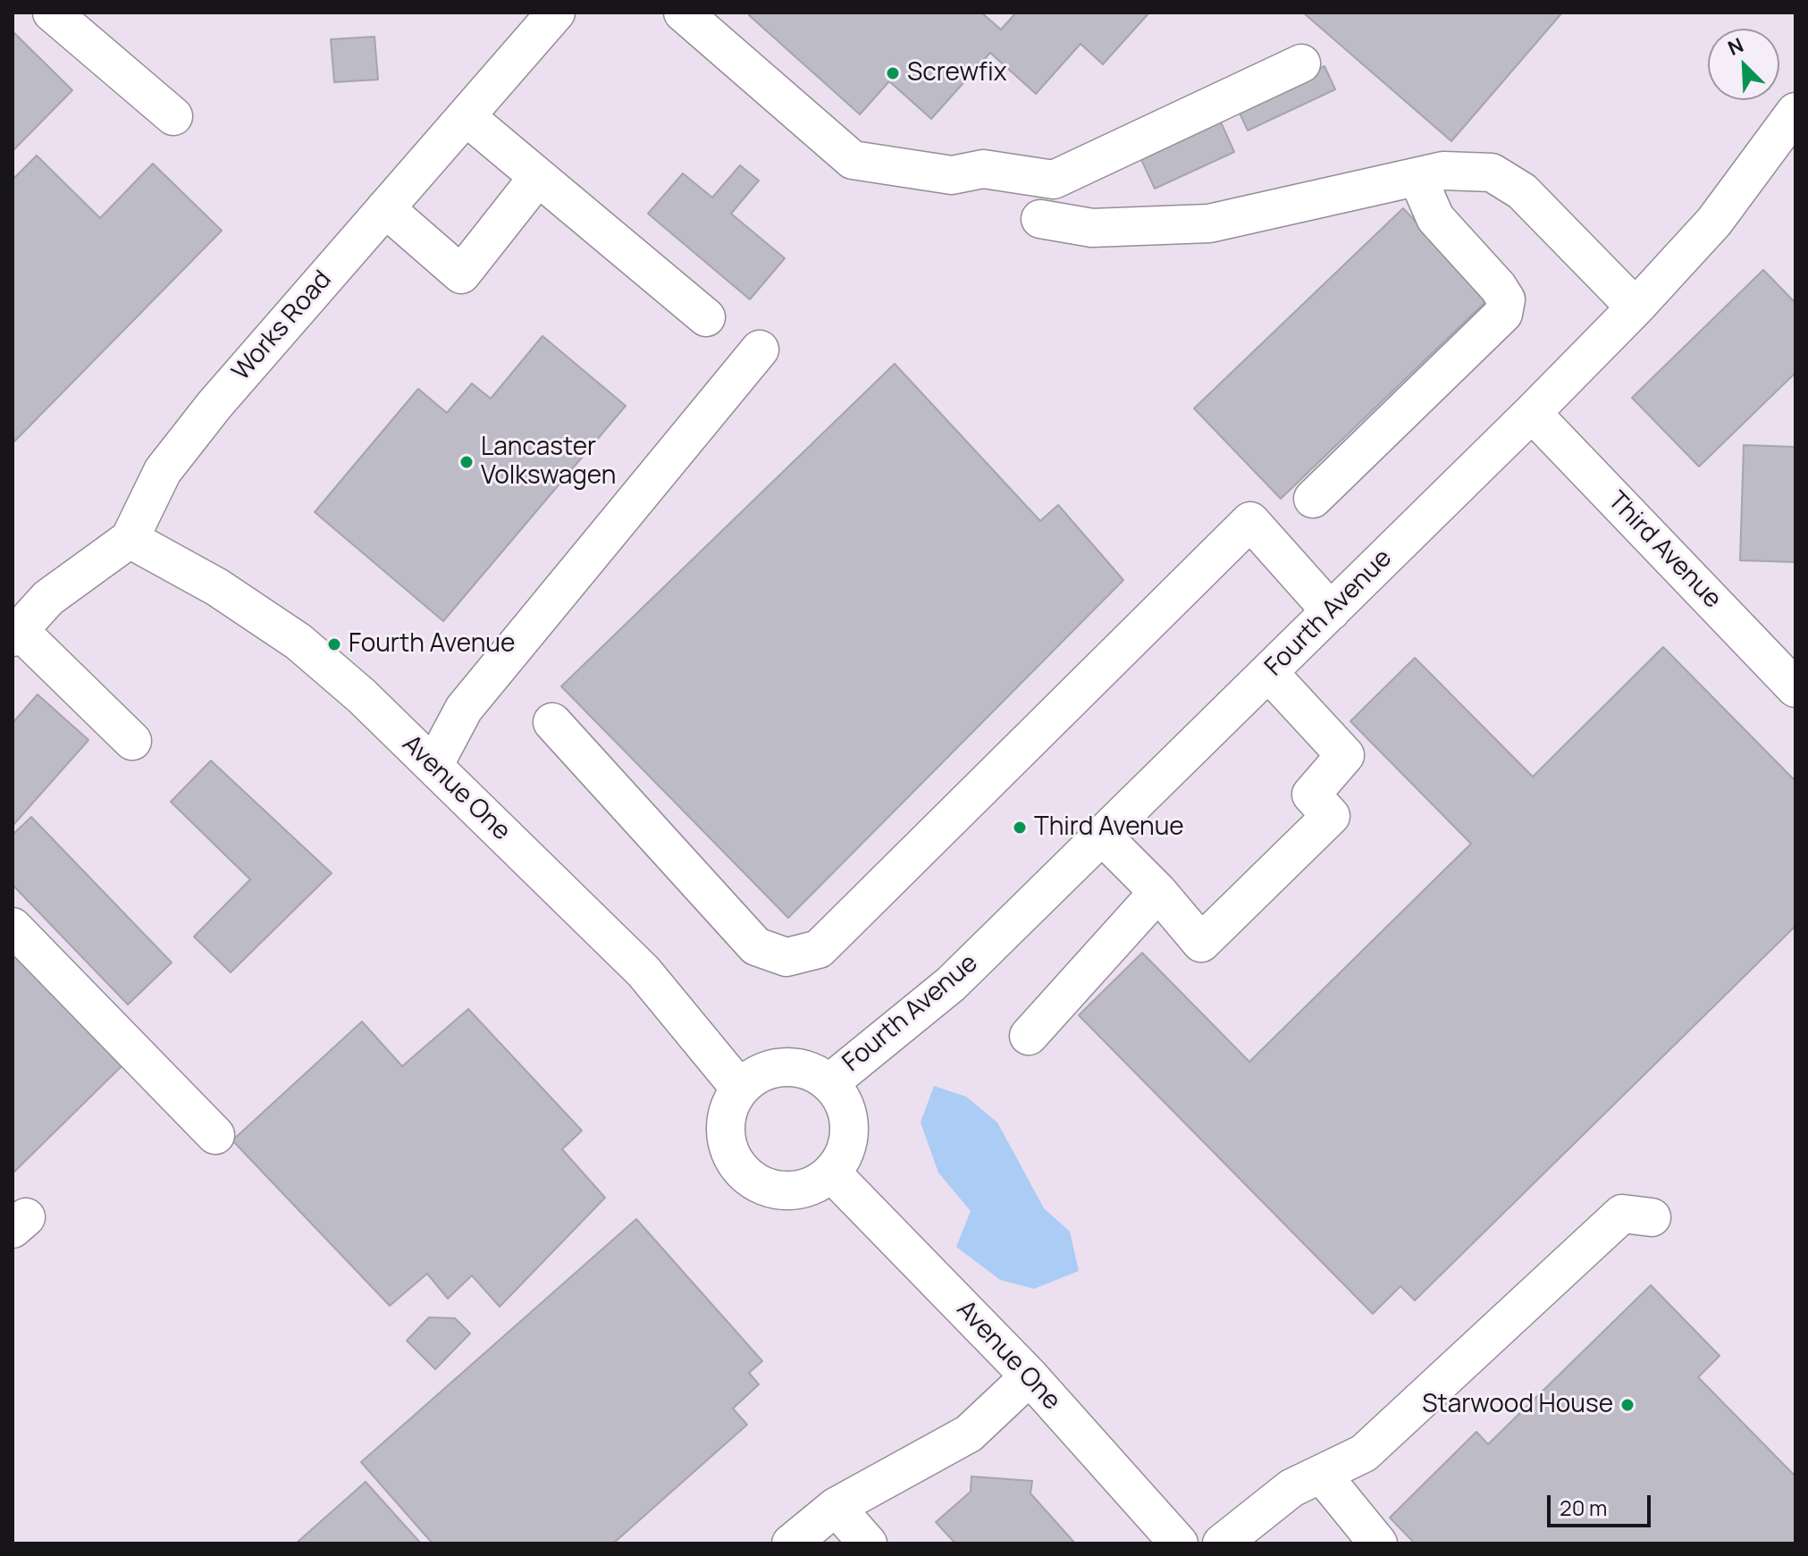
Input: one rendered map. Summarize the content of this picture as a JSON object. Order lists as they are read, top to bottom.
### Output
{
  "streets": {
    "street": [
      "Works Road",
      "Third Avenue",
      "Fourth Avenue",
      "Avenue One"
    ]
  },
  "crossings": [
    ["Works Road", "Avenue One"],
    ["Third Avenue", "Fourth Avenue"],
    ["Fourth Avenue", "Avenue One"]
  ],
  "places": [
    "Screwfix",
    "Lancaster Volkswagen",
    "Fourth Avenue",
    "Third Avenue",
    "Starwood House"
  ],
  "scale_bar": "20 m",
  "north": "top left"
}
